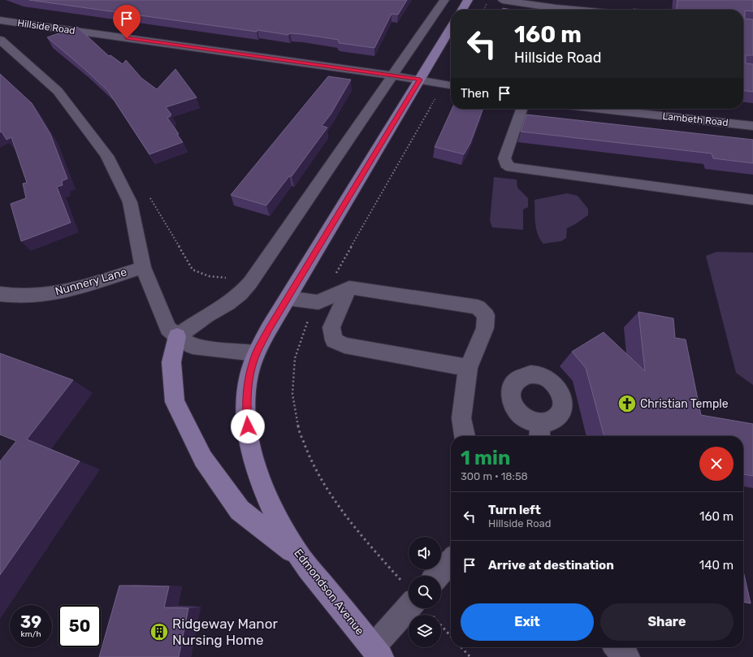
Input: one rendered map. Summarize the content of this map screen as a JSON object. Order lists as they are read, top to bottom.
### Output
{
  "streets": {
    "main road": ["Edmondson Avenue"],
    "street": ["Hillside Road", "Lambeth Road", "Nunnery Lane"]
  },
  "crossings": [
    ["Hillside Road", "Edmondson Avenue"]
  ],
  "places": {
    "church": ["Christian Temple"],
    "building": ["Ridgeway Manor Nursing Home"]
  },
  "page": {
    "turn": ["160 m", "Hillside Road"],
    "then": "Then",
    "heading": ["1 min", "300 m · 18:58"],
    "list": [
      {
        "name": "Turn left",
        "note": "Hillside Road",
        "value": "160 m"
      },
      {
        "name": "Arrive at destination",
        "value": "140 m"
      }
    ],
    "buttons": ["Exit", "Share"],
    "speed": "39 km/h",
    "limit": "50"
  }
}
